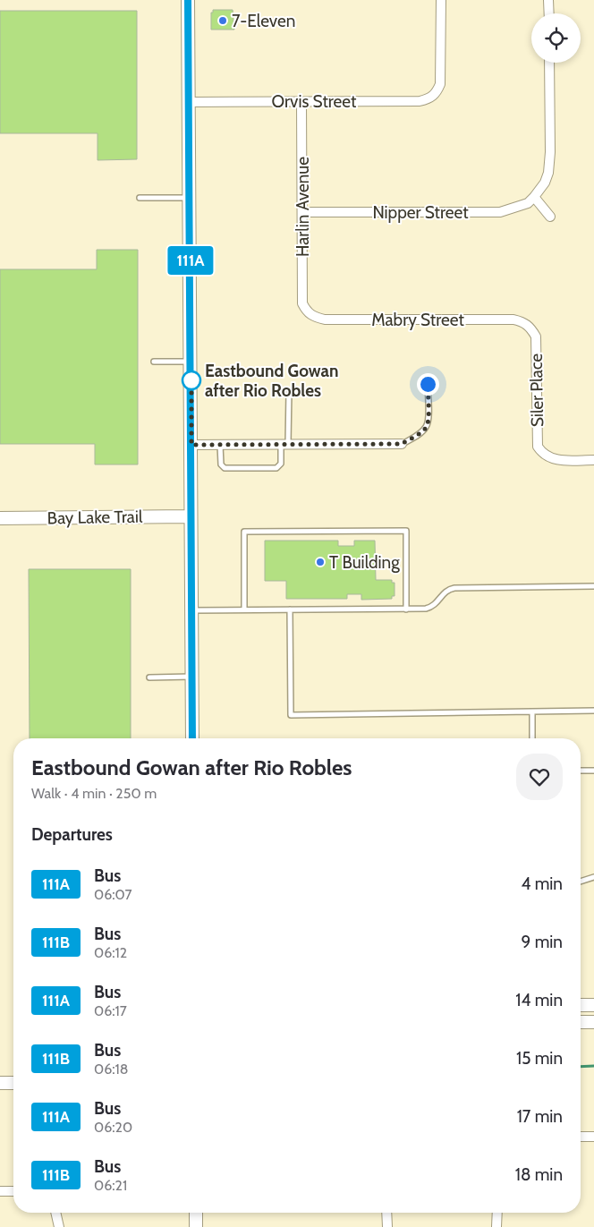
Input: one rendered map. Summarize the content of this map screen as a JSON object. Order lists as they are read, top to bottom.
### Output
{
  "streets": {
    "street": [
      "Orvis Street",
      "Harlin Avenue",
      "Nipper Street",
      "Mabry Street",
      "Siler Place",
      "Bay Lake Trail"
    ]
  },
  "crossings": [
    ["Orvis Street", "Harlin Avenue"],
    ["Harlin Avenue", "Nipper Street"],
    ["Harlin Avenue", "Mabry Street"],
    ["Mabry Street", "Siler Place"]
  ],
  "places": ["7-Eleven", "Eastbound Gowan after Rio Robles", "T Building"],
  "lines": ["bus line 111A"],
  "page": {
    "on_map": "111A",
    "heading": [
      ["Eastbound Gowan after Rio Robles", "Walk · 4 min · 250 m"],
      "Departures"
    ],
    "list": [
      {
        "mark": "111A",
        "name": "Bus",
        "note": "06:07",
        "value": "4 min"
      },
      {
        "mark": "111B",
        "name": "Bus",
        "note": "06:12",
        "value": "9 min"
      },
      {
        "mark": "111A",
        "name": "Bus",
        "note": "06:17",
        "value": "14 min"
      },
      {
        "mark": "111B",
        "name": "Bus",
        "note": "06:18",
        "value": "15 min"
      },
      {
        "mark": "111A",
        "name": "Bus",
        "note": "06:20",
        "value": "17 min"
      },
      {
        "mark": "111B",
        "name": "Bus",
        "note": "06:21",
        "value": "18 min"
      }
    ]
  }
}
